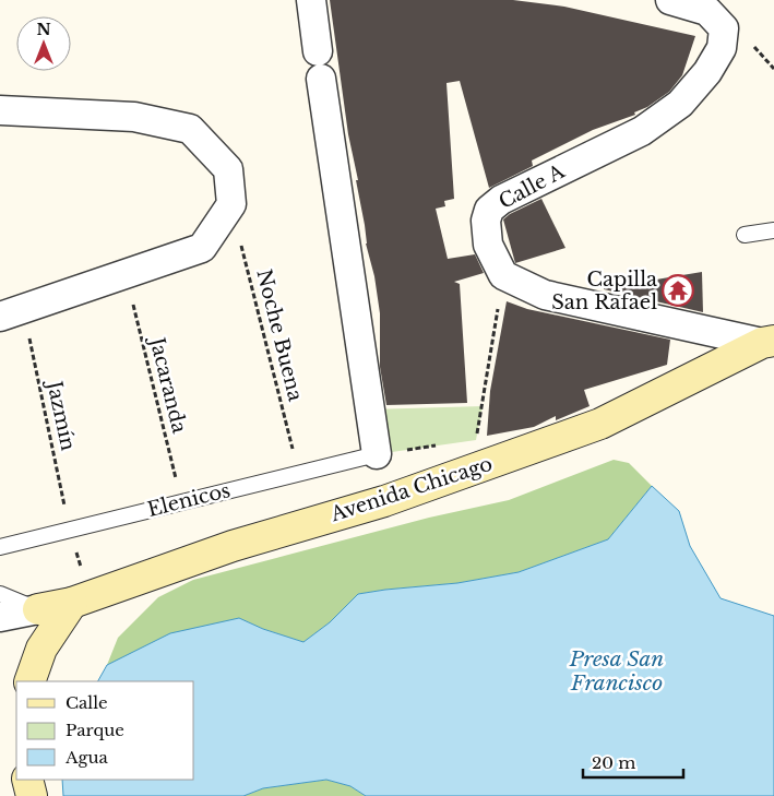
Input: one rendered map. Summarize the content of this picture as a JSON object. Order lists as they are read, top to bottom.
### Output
{
  "streets": {
    "street": ["Calle A", "Avenida Chicago"],
    "lane": ["Elenicos"],
    "path": ["Noche Buena", "Jacaranda", "Jazmín"]
  },
  "crossings": [
    ["Noche Buena", "Elenicos"],
    ["Jacaranda", "Elenicos"],
    ["Jazmín", "Elenicos"]
  ],
  "water": ["Presa San Francisco"],
  "places": {
    "temple": ["Capilla San Rafael"]
  },
  "legend": ["Calle", "Parque", "Agua"],
  "scale_bar": "20 m",
  "north": "top"
}
